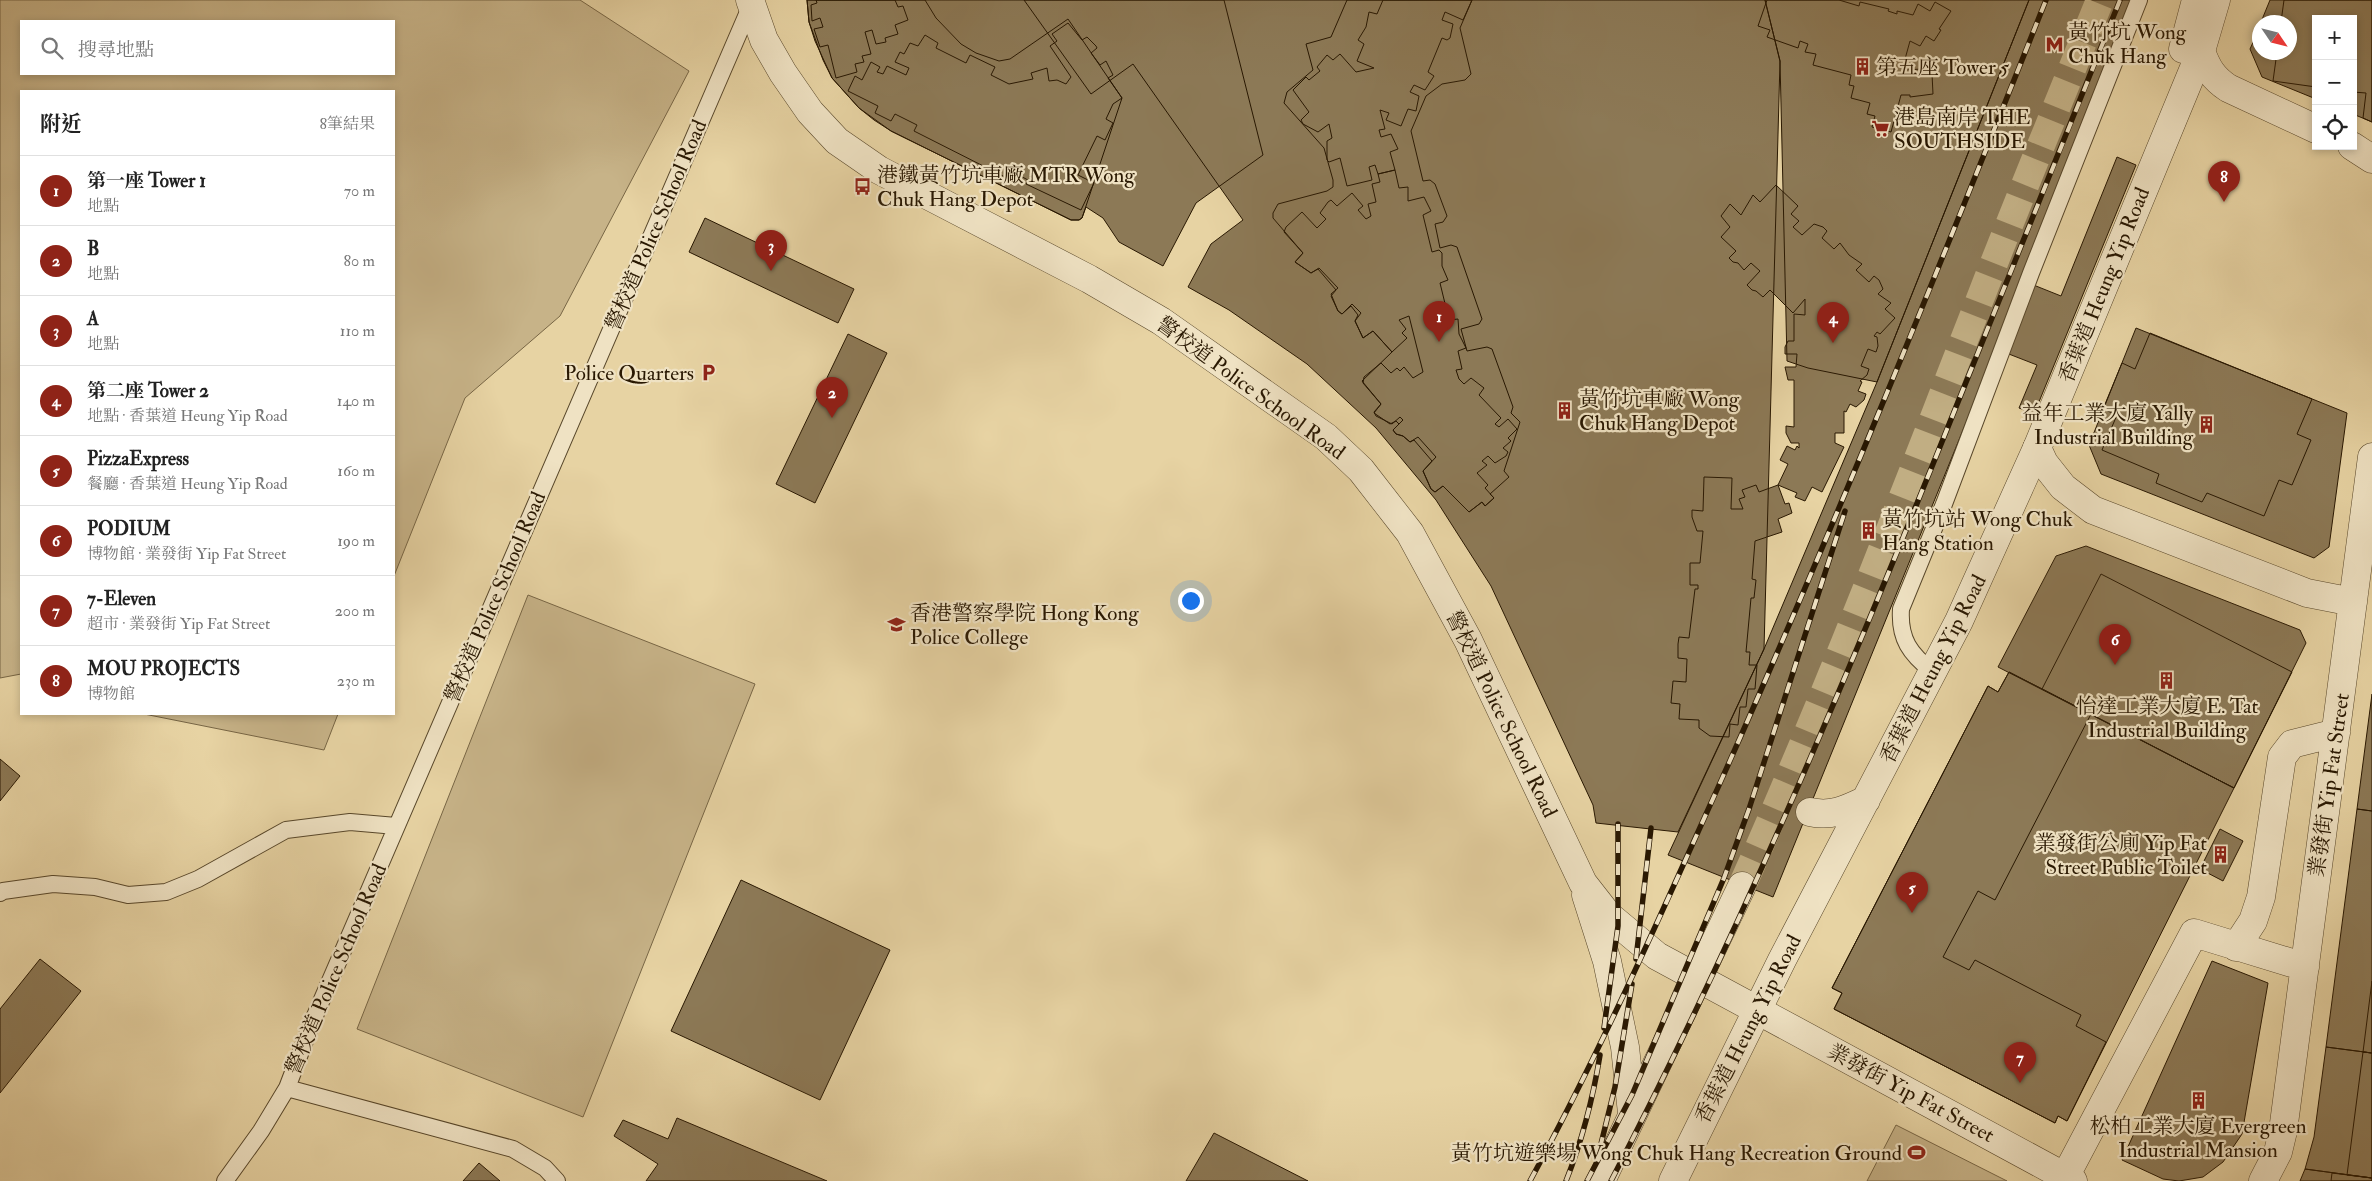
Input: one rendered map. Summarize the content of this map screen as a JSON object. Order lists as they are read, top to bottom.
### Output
{
  "streets": {
    "street": ["警校道 Police School Road", "香葉道 Heung Yip Road", "業發街 Yip Fat Street"]
  },
  "crossings": [
    ["警校道 Police School Road", "香葉道 Heung Yip Road"],
    ["警校道 Police School Road", "業發街 Yip Fat Street"],
    ["香葉道 Heung Yip Road", "業發街 Yip Fat Street"]
  ],
  "places": {
    "metro station": ["黃竹坑 Wong Chuk Hang"],
    "building": [
      "第五座 Tower 5",
      "黃竹坑車廠 Wong Chuk Hang Depot",
      "益年工業大廈 Yally Industrial Building",
      "黃竹坑站 Wong Chuk Hang Station",
      "怡達工業大廈 E. Tat Industrial Building",
      "業發街公廁 Yip Fat Street Public Toilet",
      "松柏工業大廈 Evergreen Industrial Mansion"
    ],
    "supermarket": ["港島南岸 THE SOUTHSIDE"],
    "bus stop": ["港鐵黃竹坑車廠 MTR Wong Chuk Hang Depot"],
    "parking": ["Police Quarters"],
    "school or university": ["香港警察學院 Hong Kong Police College"],
    "sports": ["黃竹坑遊樂場 Wong Chuk Hang Recreation Ground"]
  },
  "north": "bottom right",
  "page": {
    "map_buttons": ["+", "−"],
    "search": "搜尋地點",
    "heading": ["附近", "8筆結果"],
    "list": [
      {
        "mark": "1",
        "name": "第一座 Tower 1",
        "note": "地點",
        "value": "70 m"
      },
      {
        "mark": "2",
        "name": "B",
        "note": "地點",
        "value": "80 m"
      },
      {
        "mark": "3",
        "name": "A",
        "note": "地點",
        "value": "110 m"
      },
      {
        "mark": "4",
        "name": "第二座 Tower 2",
        "note": "地點 · 香葉道 Heung Yip Road",
        "value": "140 m"
      },
      {
        "mark": "5",
        "name": "PizzaExpress",
        "note": "餐廳 · 香葉道 Heung Yip Road",
        "value": "160 m"
      },
      {
        "mark": "6",
        "name": "PODIUM",
        "note": "博物館 · 業發街 Yip Fat Street",
        "value": "190 m"
      },
      {
        "mark": "7",
        "name": "7-Eleven",
        "note": "超市 · 業發街 Yip Fat Street",
        "value": "200 m"
      },
      {
        "mark": "8",
        "name": "MOU PROJECTS",
        "note": "博物館",
        "value": "230 m"
      }
    ],
    "pins": [
      "8",
      "3",
      "1",
      "4",
      "2",
      "6",
      "5",
      "7"
    ]
  }
}
